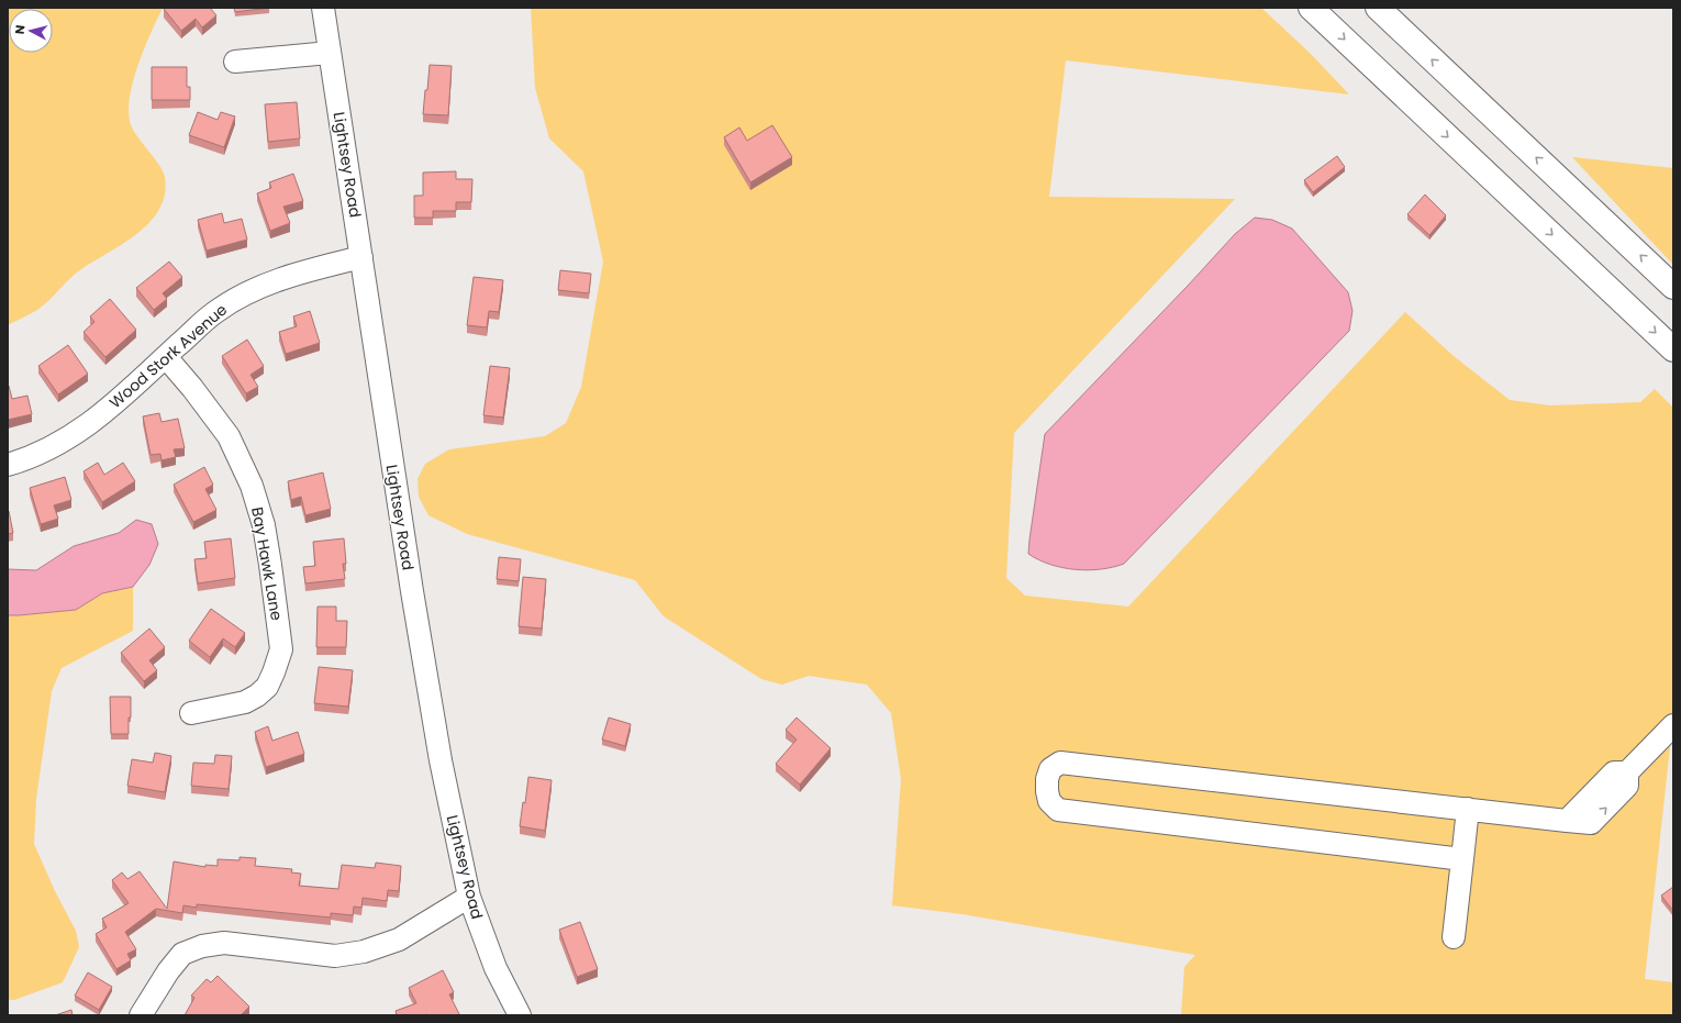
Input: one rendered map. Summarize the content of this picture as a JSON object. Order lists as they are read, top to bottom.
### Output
{
  "streets": {
    "street": ["Lightsey Road", "Wood Stork Avenue", "Bay Hawk Lane"]
  },
  "crossings": [
    ["Lightsey Road", "Wood Stork Avenue"],
    ["Wood Stork Avenue", "Bay Hawk Lane"]
  ],
  "north": "left"
}
